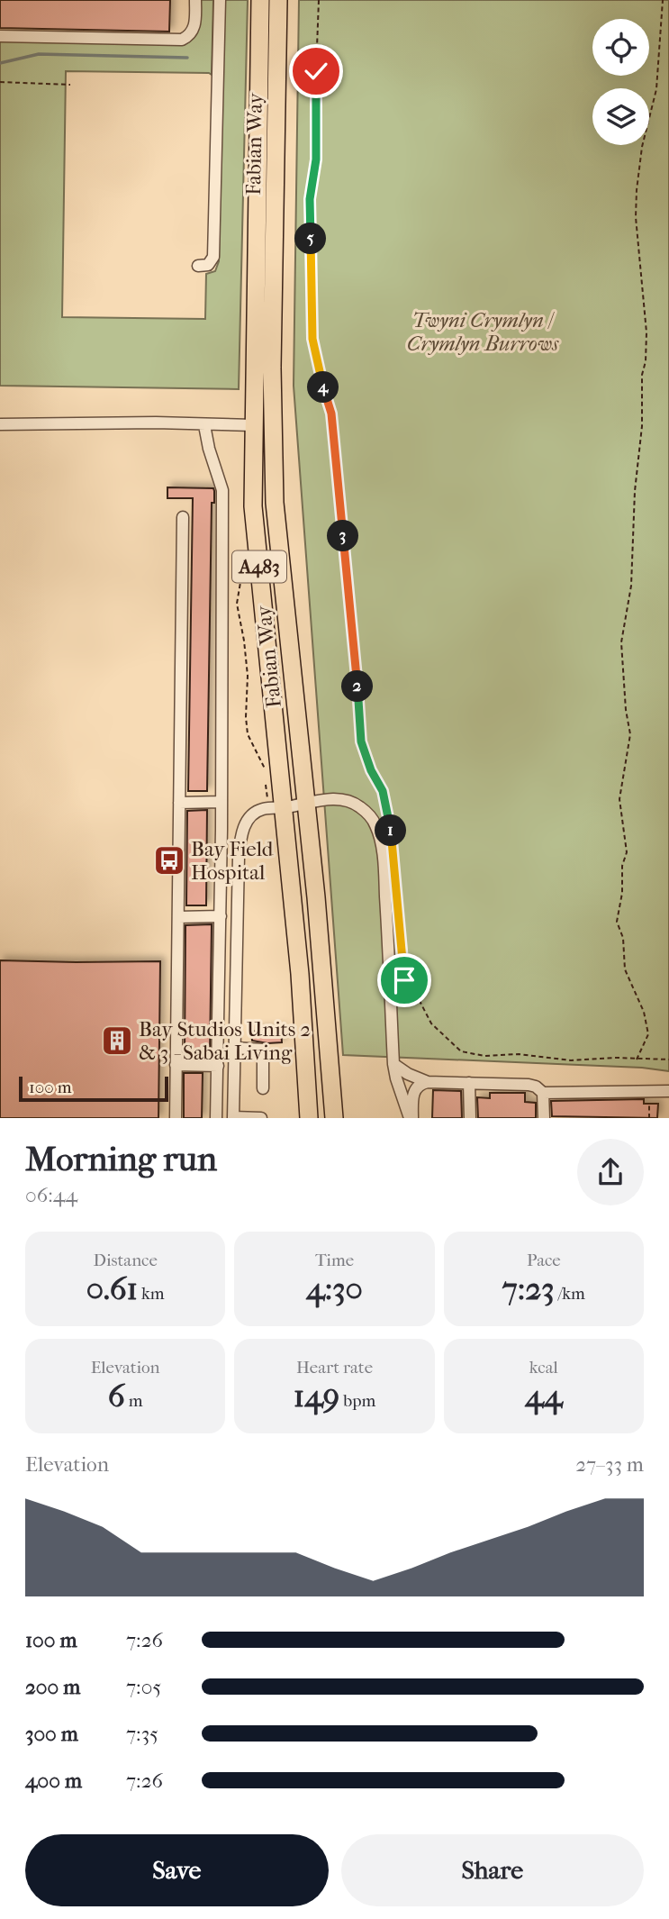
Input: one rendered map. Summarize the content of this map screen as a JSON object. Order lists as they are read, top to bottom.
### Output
{
  "streets": {
    "highway": ["Fabian Way", "A483"]
  },
  "parks": ["Twyni Crymlyn / Crymlyn Burrows"],
  "places": {
    "bus stop": ["Bay Field Hospital"],
    "building": ["Bay Studios Units 2 & 3 - Sabai Living"]
  },
  "scale_bar": "100 m",
  "page": {
    "pins": [
      "5",
      "4",
      "3",
      "2",
      "1"
    ],
    "scale": "100 m",
    "heading": ["Morning run", "06:44"],
    "stats": [
      ["Distance", "0.61 km"],
      ["Time", "4:30"],
      ["Pace", "7:23 /km"],
      ["Elevation", "6 m"],
      ["Heart rate", "149 bpm"],
      ["kcal", "44"]
    ],
    "chart": ["Elevation", "27–33 m"],
    "list": [
      {
        "name": "100 m",
        "note": "7:26"
      },
      {
        "name": "200 m",
        "note": "7:05"
      },
      {
        "name": "300 m",
        "note": "7:35"
      },
      {
        "name": "400 m",
        "note": "7:26"
      }
    ],
    "buttons": ["Save", "Share"]
  }
}
